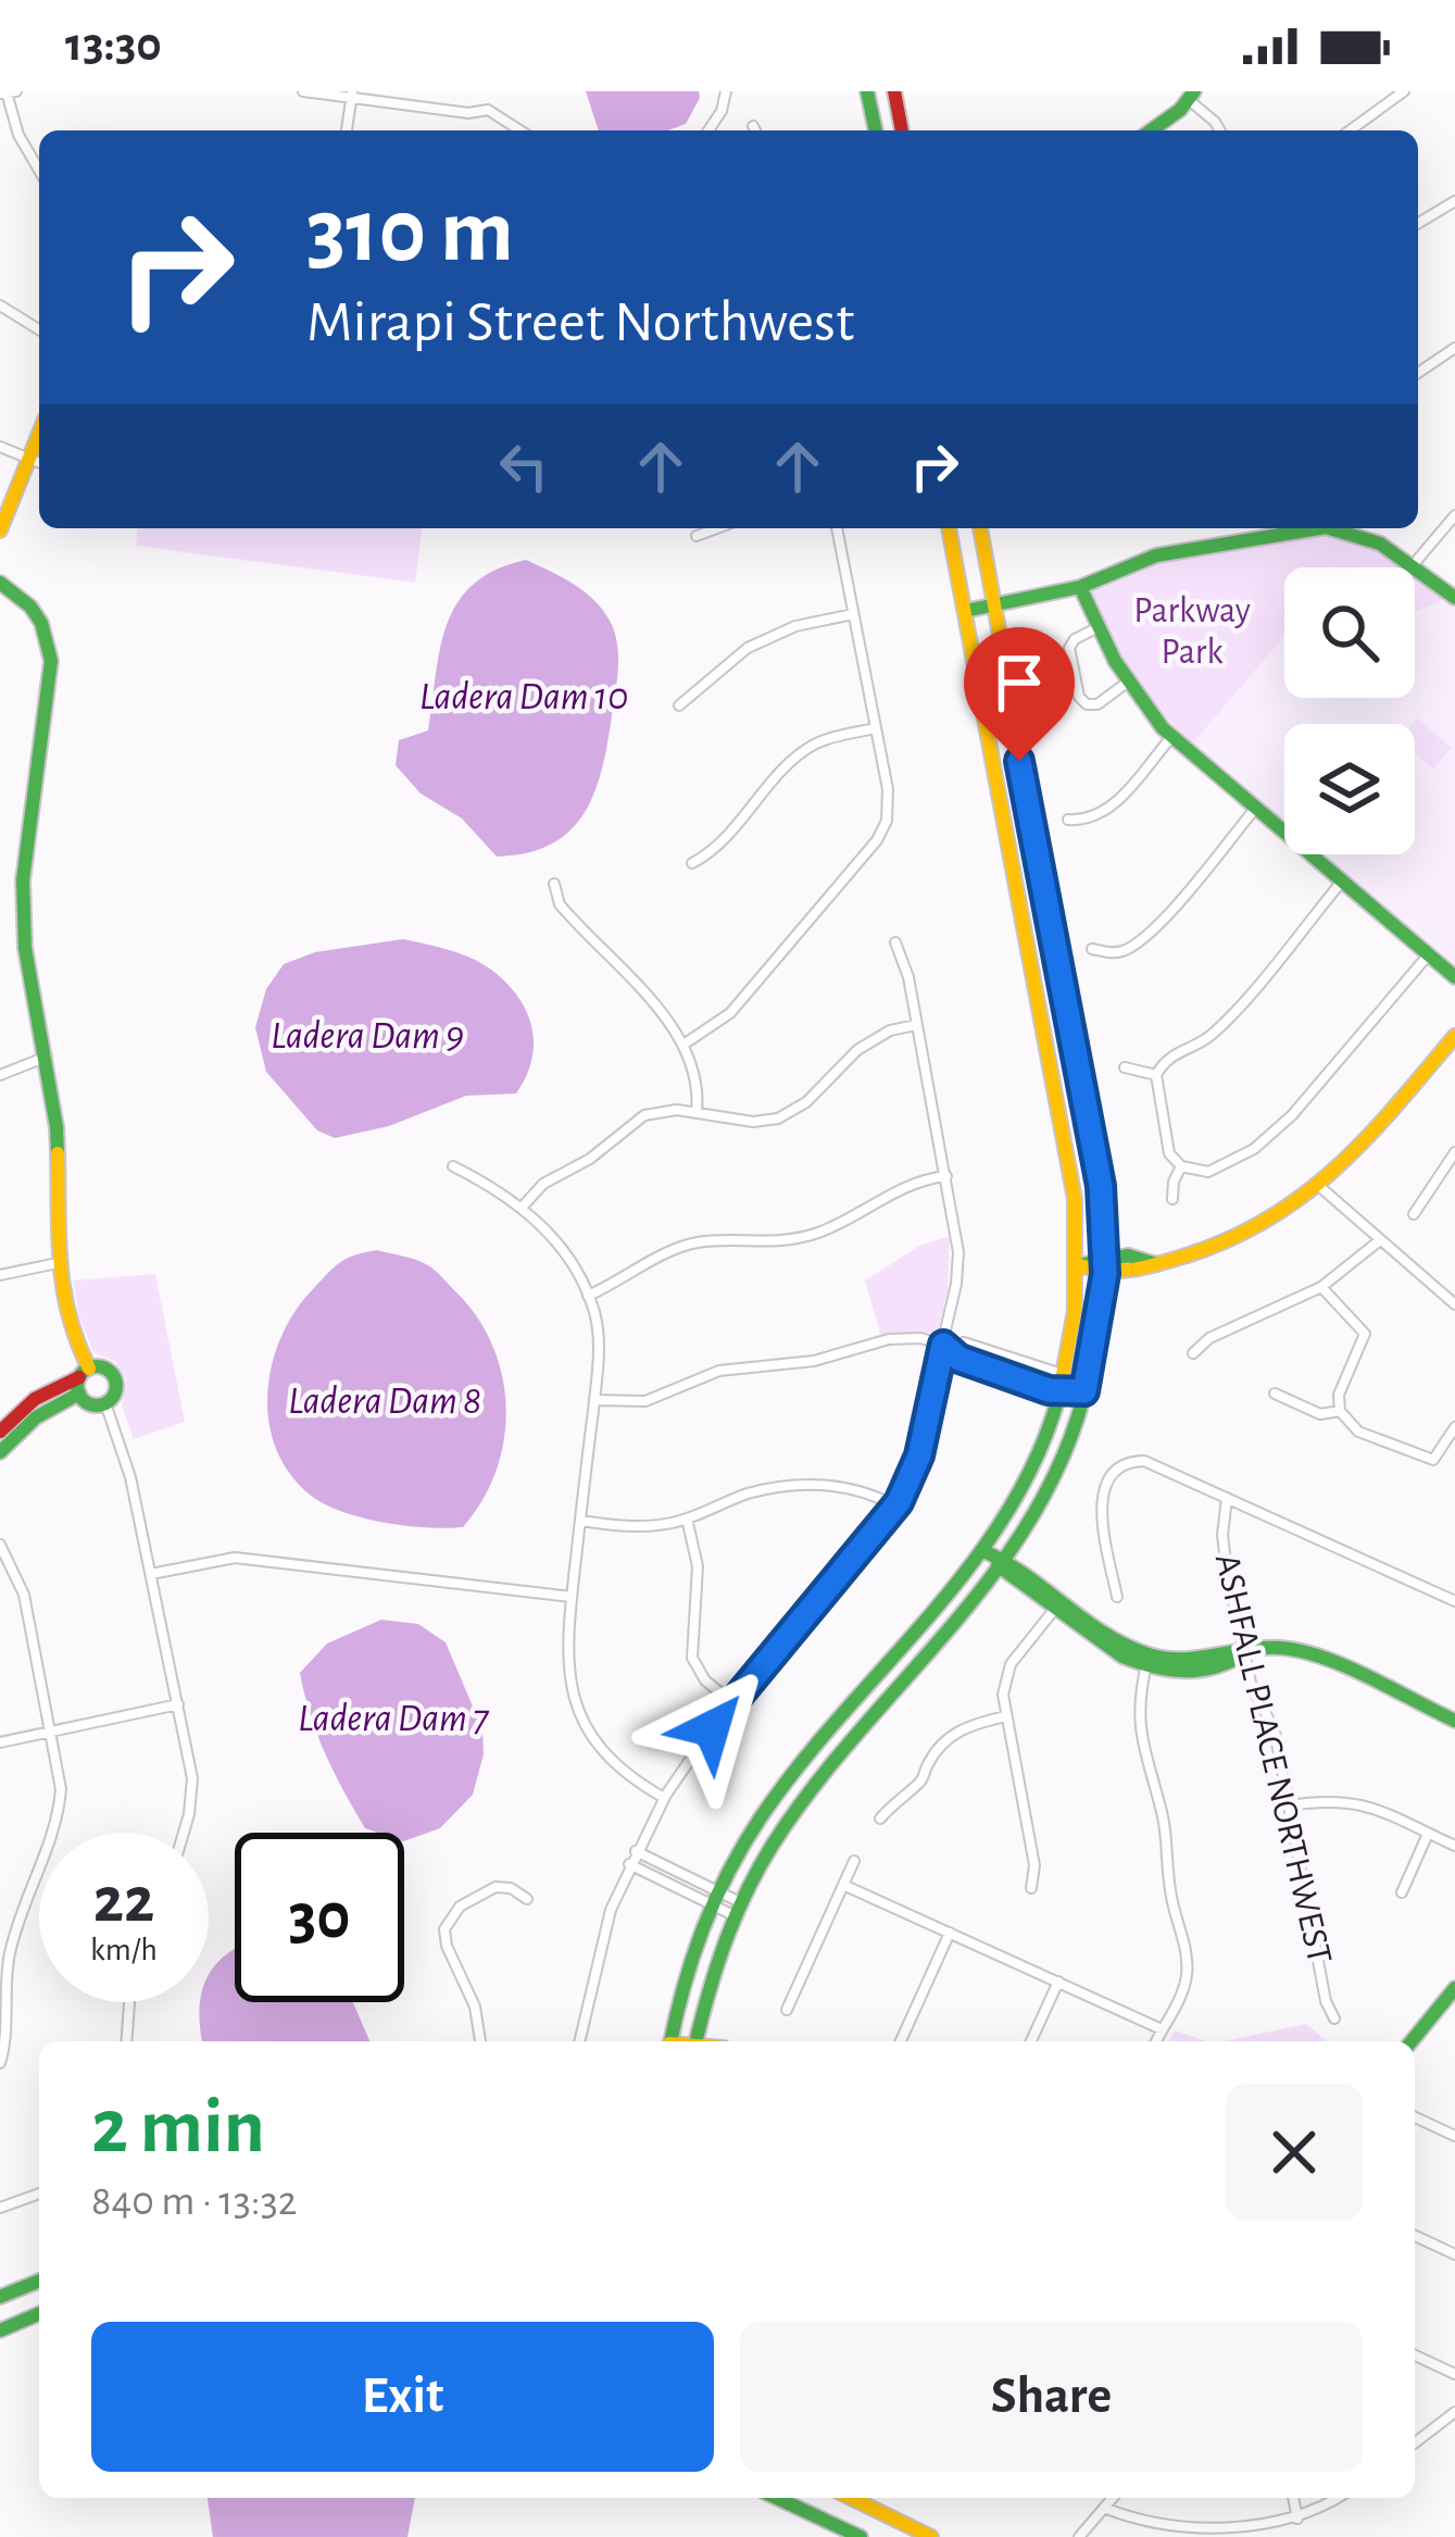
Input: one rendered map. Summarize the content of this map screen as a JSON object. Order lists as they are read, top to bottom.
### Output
{
  "streets": {
    "street": ["ASHFALL PLACE NORTHWEST"]
  },
  "water": [
    "Ladera Dam 10",
    "Ladera Dam 9",
    "Ladera Dam 8",
    "Ladera Dam 7"
  ],
  "parks": ["Parkway Park"],
  "page": {
    "status": "13:30",
    "turn": ["310 m", "Mirapi Street Northwest"],
    "speed": "22 km/h",
    "limit": "30",
    "heading": ["2 min", "840 m · 13:32"],
    "buttons": ["Exit", "Share"]
  }
}
